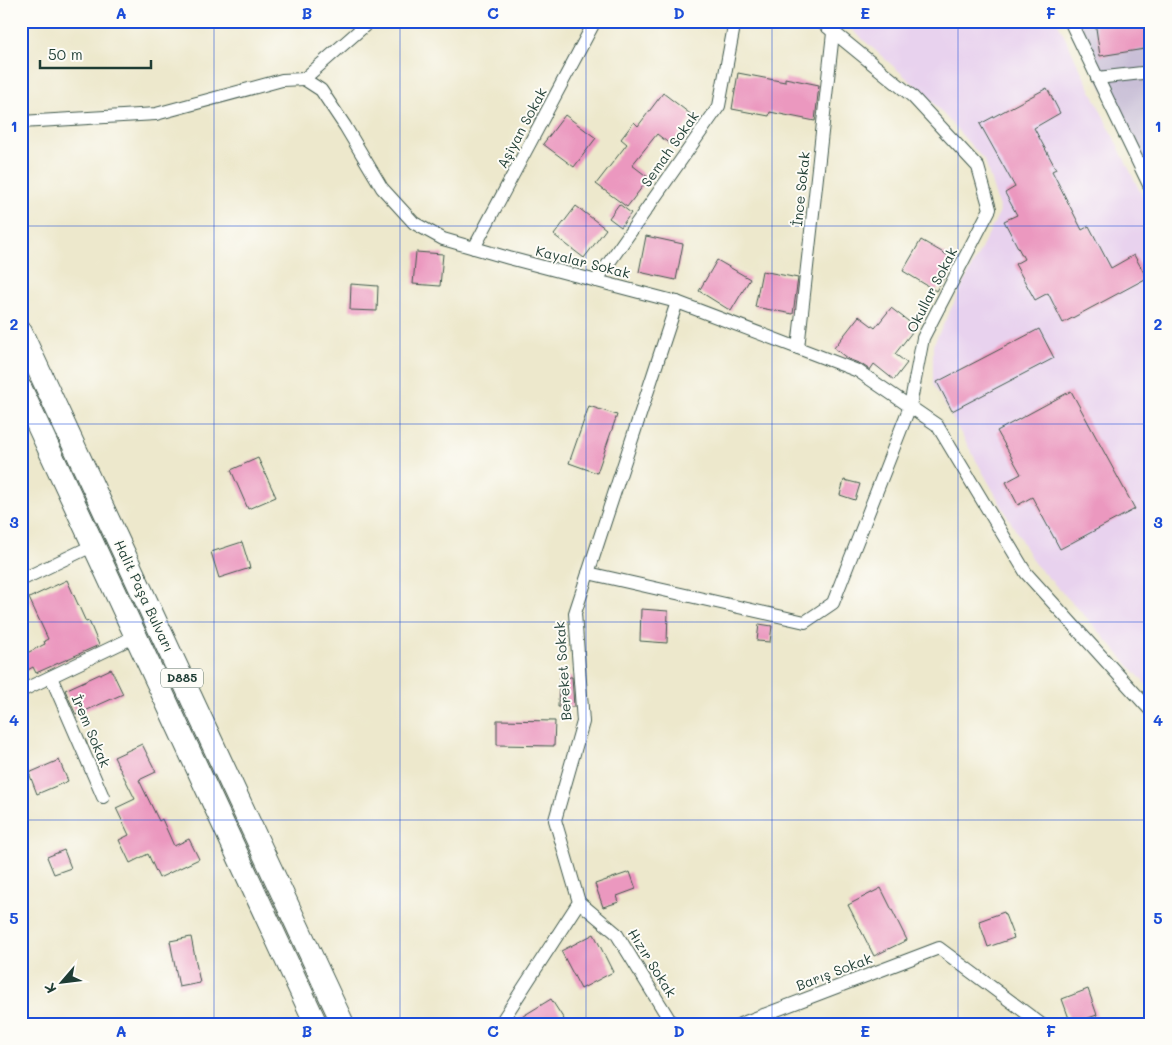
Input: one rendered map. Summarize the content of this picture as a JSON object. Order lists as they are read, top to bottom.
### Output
{
  "streets": {
    "highway": ["Halit Paşa Bulvarı", "D885"],
    "street": [
      "Aşiyan Sokak",
      "Semah Sokak",
      "İnce Sokak",
      "Kayalar Sokak",
      "Okullar Sokak",
      "Bereket Sokak",
      "İrem Sokak",
      "Hızır Sokak",
      "Barış Sokak"
    ]
  },
  "crossings": [
    ["Aşiyan Sokak", "Kayalar Sokak"],
    ["Semah Sokak", "Kayalar Sokak"],
    ["İnce Sokak", "Kayalar Sokak"],
    ["İnce Sokak", "Okullar Sokak"],
    ["Kayalar Sokak", "Okullar Sokak"],
    ["Kayalar Sokak", "Bereket Sokak"],
    ["Okullar Sokak", "Bereket Sokak"],
    ["Bereket Sokak", "Hızır Sokak"]
  ],
  "scale_bar": "50 m",
  "north": "bottom left",
  "grid": {
    "columns": [
      "A",
      "B",
      "C",
      "D",
      "E",
      "F"
    ],
    "rows": [
      "1",
      "2",
      "3",
      "4",
      "5"
    ]
  }
}
